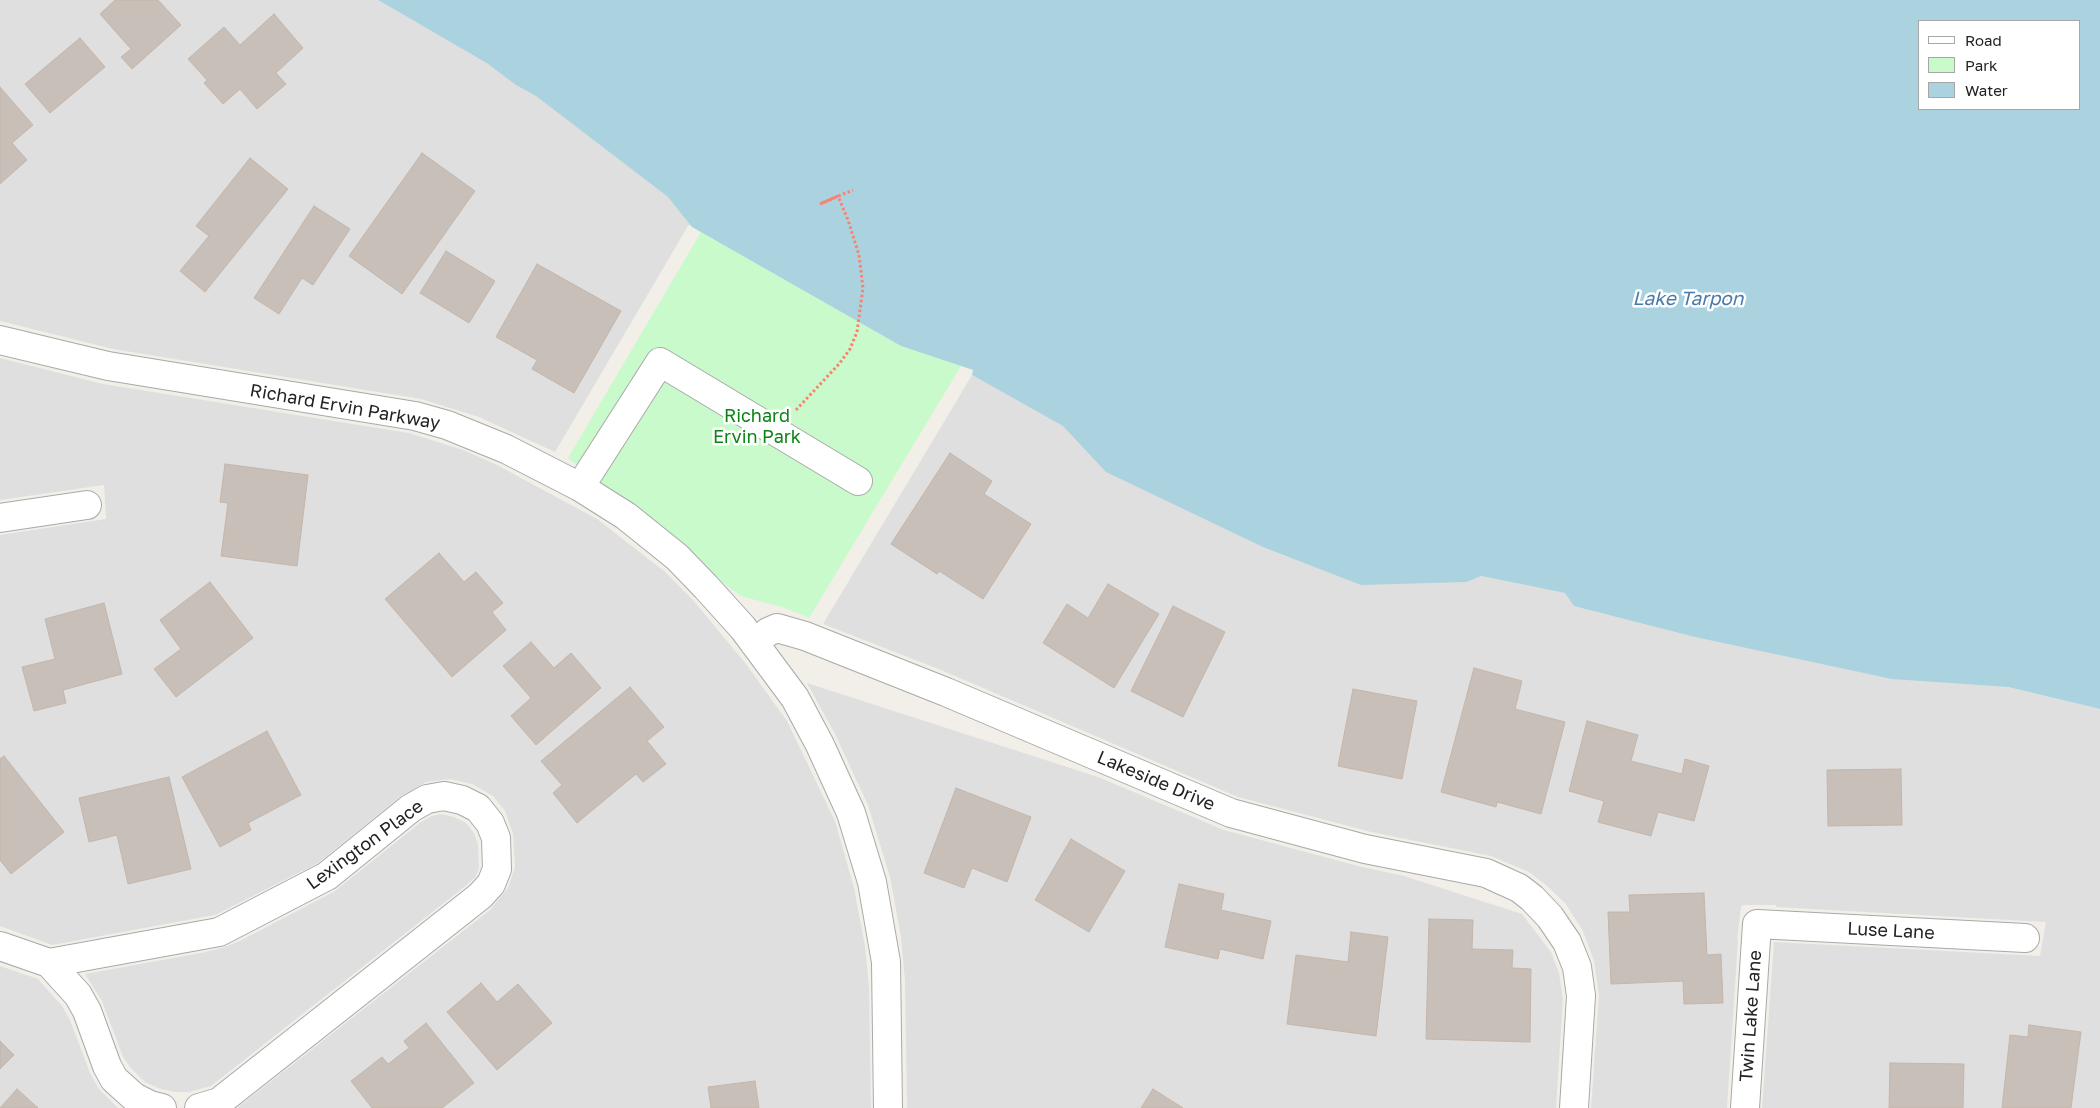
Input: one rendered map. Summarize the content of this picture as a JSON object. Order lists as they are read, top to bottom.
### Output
{
  "streets": {
    "street": [
      "Richard Ervin Parkway",
      "Lakeside Drive",
      "Lexington Place",
      "Luse Lane",
      "Twin Lake Lane"
    ]
  },
  "crossings": [
    ["Richard Ervin Parkway", "Lakeside Drive"],
    ["Luse Lane", "Twin Lake Lane"]
  ],
  "water": ["Lake Tarpon"],
  "parks": ["Richard Ervin Park"],
  "legend": ["Road", "Park", "Water"]
}
